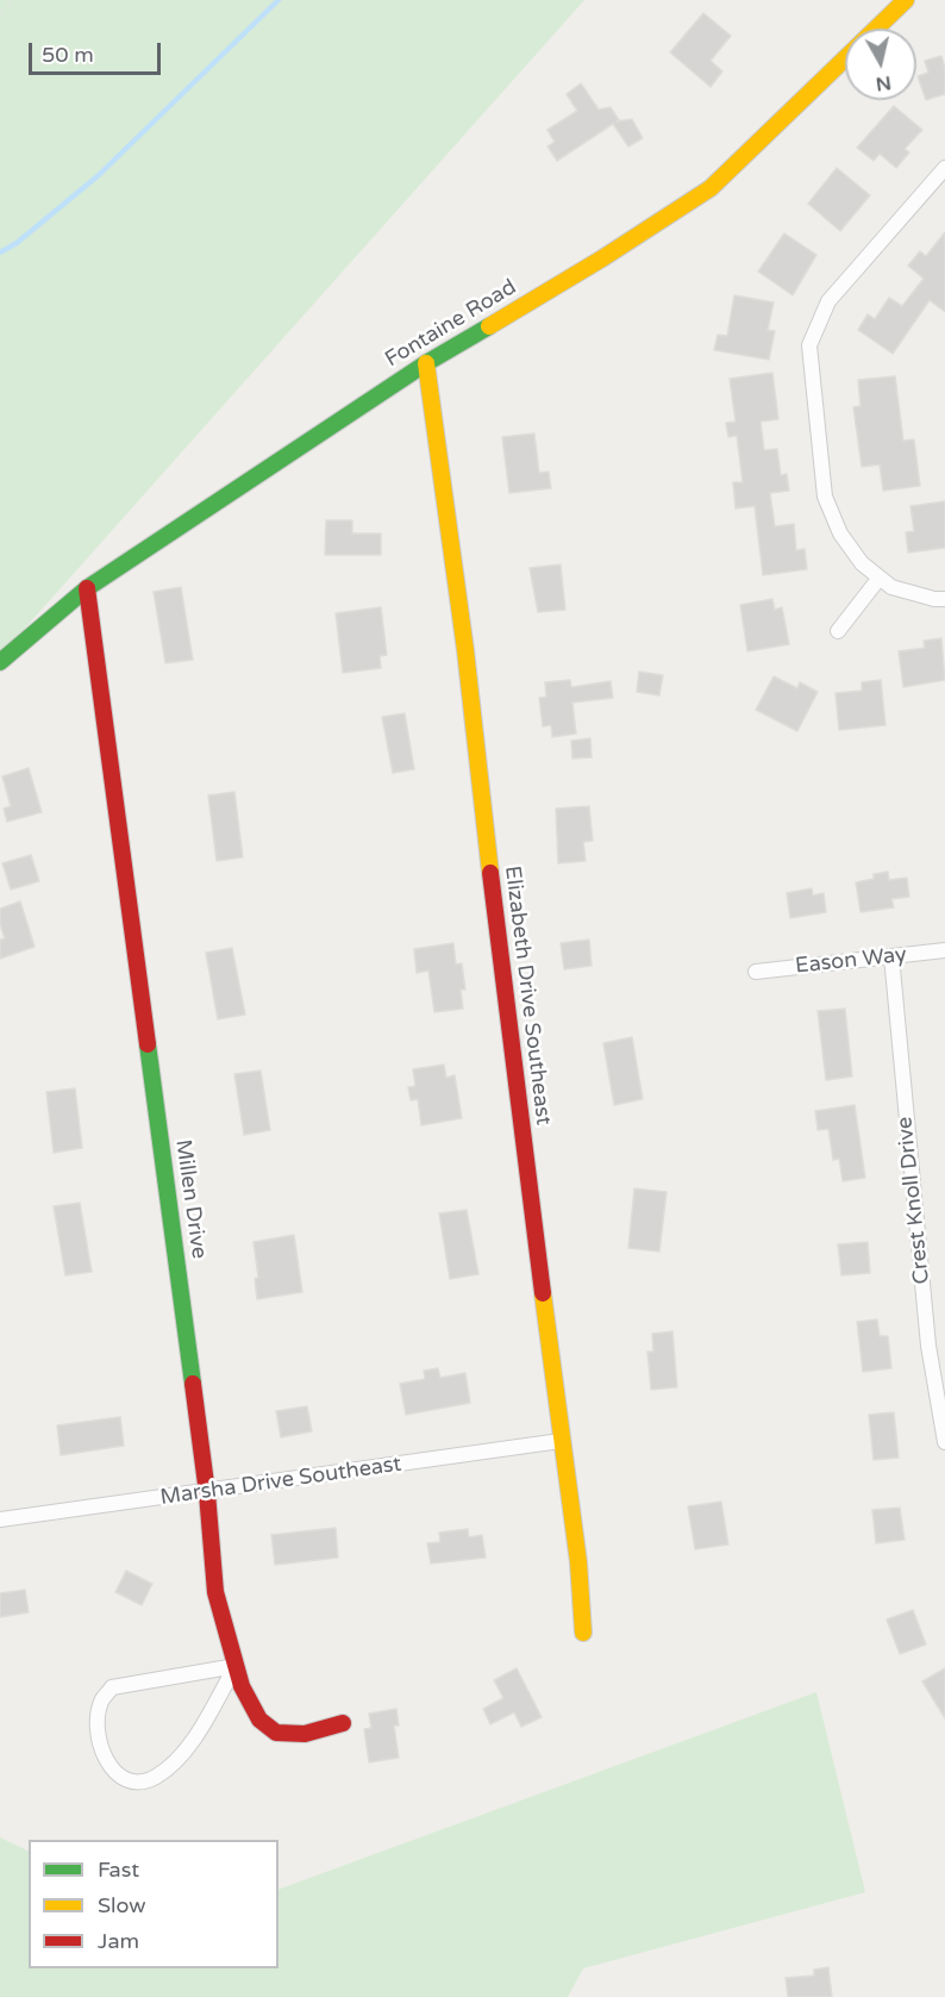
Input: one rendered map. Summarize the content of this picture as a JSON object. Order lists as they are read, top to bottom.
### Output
{
  "streets": {
    "street": [
      "Fontaine Road",
      "Eason Way",
      "Elizabeth Drive Southeast",
      "Millen Drive",
      "Crest Knoll Drive",
      "Marsha Drive Southeast"
    ]
  },
  "crossings": [
    ["Fontaine Road", "Elizabeth Drive Southeast"],
    ["Fontaine Road", "Millen Drive"],
    ["Eason Way", "Crest Knoll Drive"],
    ["Elizabeth Drive Southeast", "Marsha Drive Southeast"],
    ["Millen Drive", "Marsha Drive Southeast"]
  ],
  "legend": ["Fast", "Slow", "Jam"],
  "scale_bar": "50 m",
  "north": "bottom"
}
